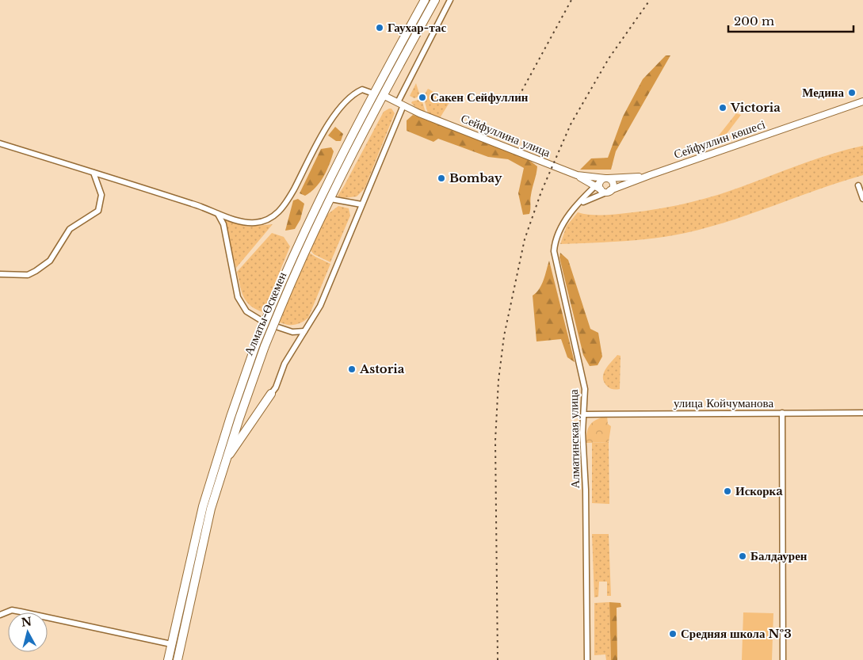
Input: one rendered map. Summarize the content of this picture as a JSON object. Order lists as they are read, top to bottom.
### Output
{
  "streets": {
    "highway": ["Алматы-Өскемен"],
    "main road": ["Сейфуллина улица", "Сейфуллин көшесі"],
    "street": ["улица Койчуманова", "Алматинская улица"]
  },
  "crossings": [
    ["Сейфуллина улица", "Алматы-Өскемен"],
    ["улица Койчуманова", "Алматинская улица"]
  ],
  "places": [
    "Гаухар-тас",
    "Медина",
    "Сакен Сейфуллин",
    "Victoria",
    "Bombay",
    "Astoria",
    "Искоркa",
    "Балдаурен",
    "Средняя школа №3"
  ],
  "scale_bar": "200 m",
  "north": "top"
}
